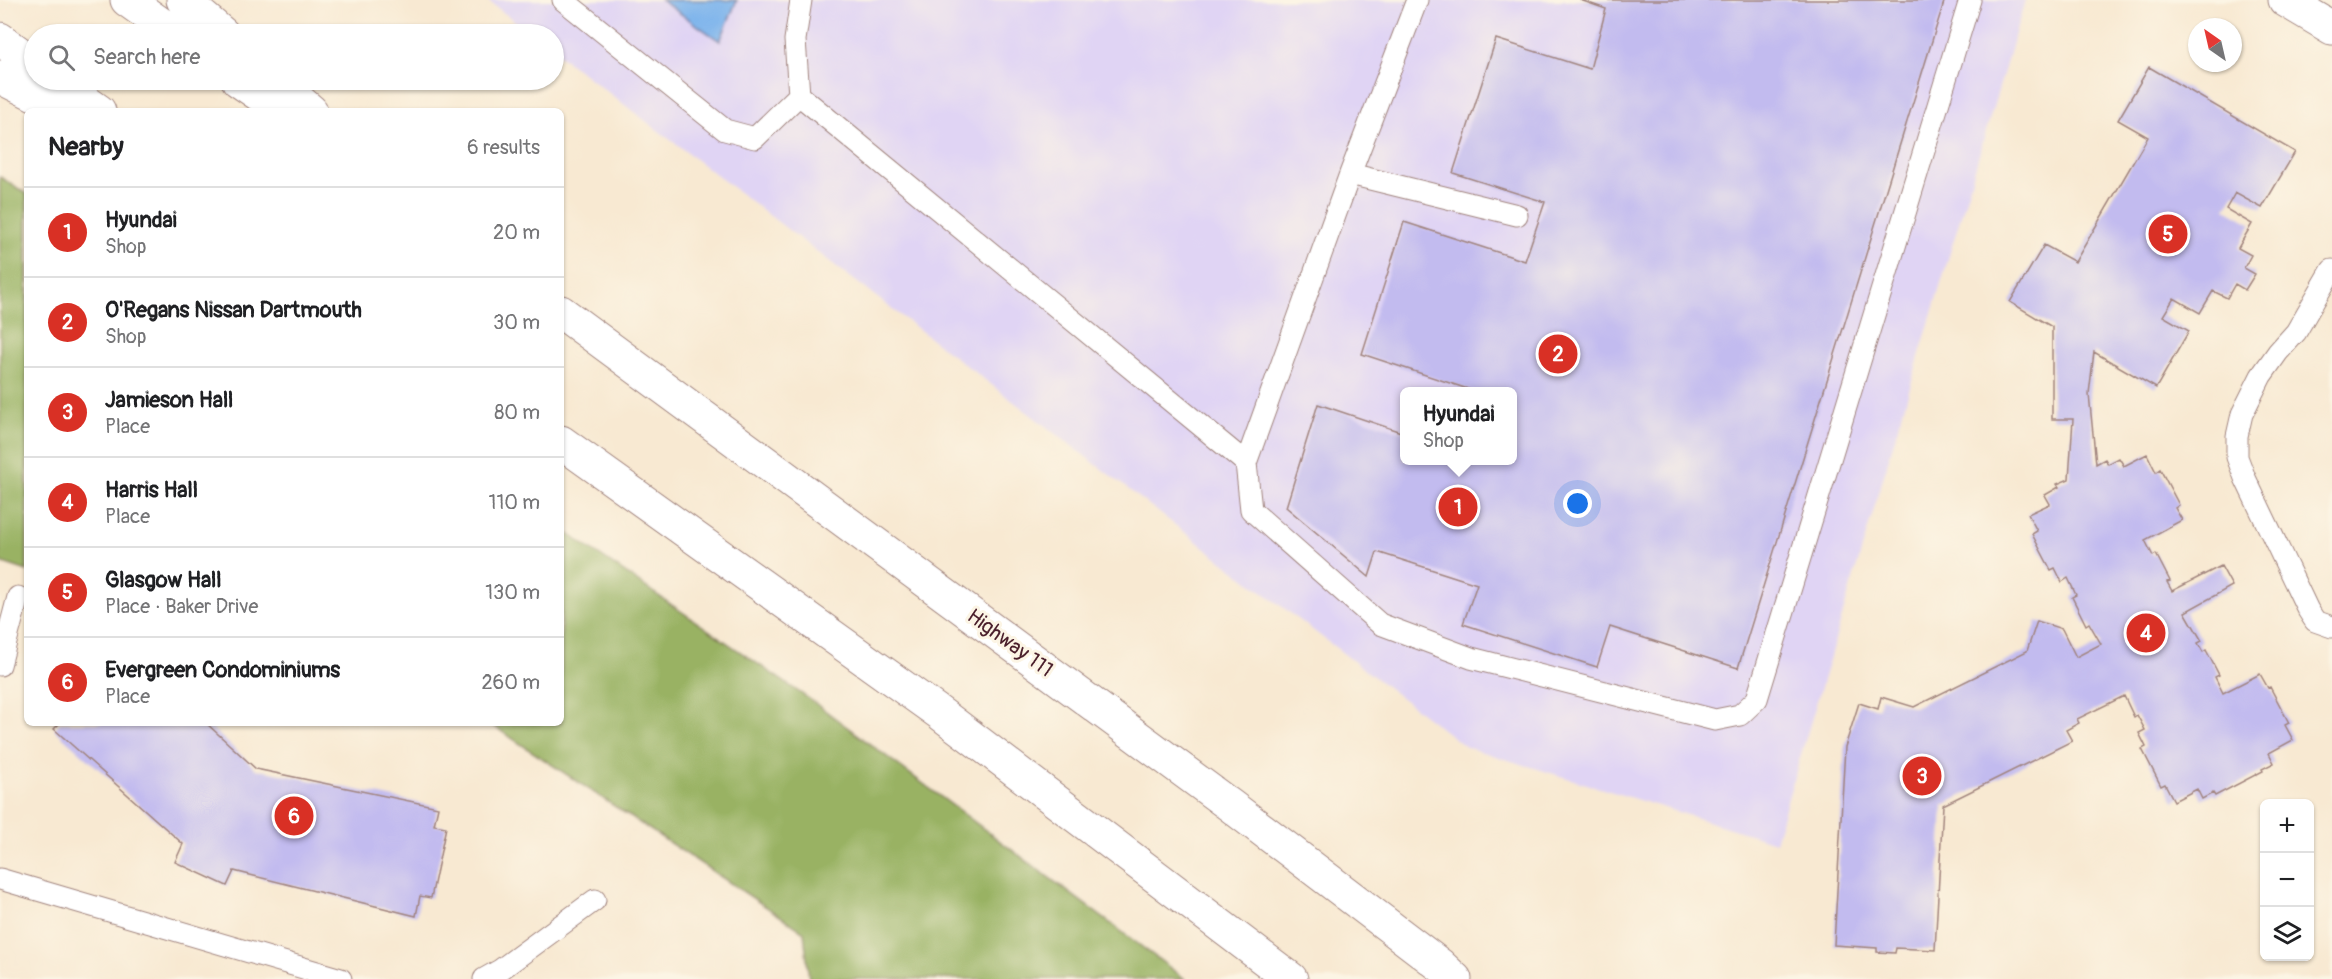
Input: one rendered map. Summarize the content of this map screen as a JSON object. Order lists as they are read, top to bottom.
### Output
{
  "streets": {
    "main road": ["Highway 111"]
  },
  "north": "top left",
  "page": {
    "search": "Search here",
    "heading": ["Nearby", "6 results"],
    "list": [
      {
        "mark": "1",
        "name": "Hyundai",
        "note": "Shop",
        "value": "20 m"
      },
      {
        "mark": "2",
        "name": "O'Regans Nissan Dartmouth",
        "note": "Shop",
        "value": "30 m"
      },
      {
        "mark": "3",
        "name": "Jamieson Hall",
        "note": "Place",
        "value": "80 m"
      },
      {
        "mark": "4",
        "name": "Harris Hall",
        "note": "Place",
        "value": "110 m"
      },
      {
        "mark": "5",
        "name": "Glasgow Hall",
        "note": "Place · Baker Drive",
        "value": "130 m"
      },
      {
        "mark": "6",
        "name": "Evergreen Condominiums",
        "note": "Place",
        "value": "260 m"
      }
    ],
    "pins": [
      "5",
      "2",
      "1",
      "4",
      "3",
      "6"
    ],
    "popup": ["Hyundai", "Shop"],
    "map_buttons": ["+", "−"]
  }
}
